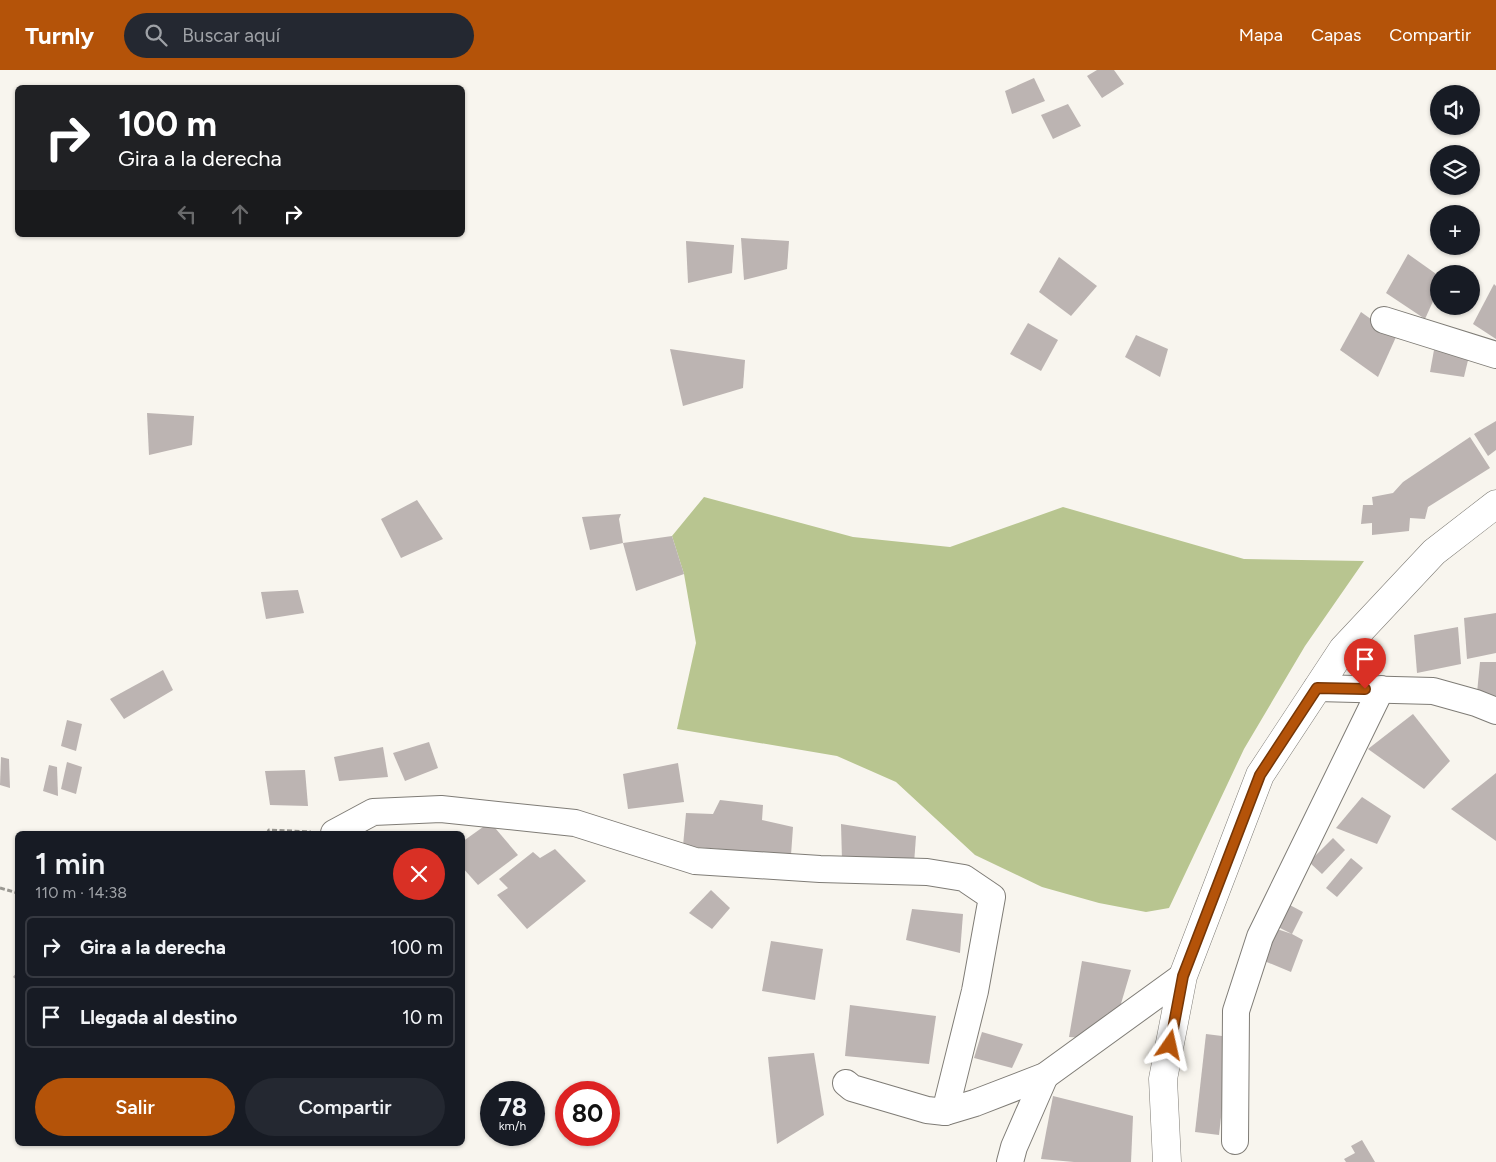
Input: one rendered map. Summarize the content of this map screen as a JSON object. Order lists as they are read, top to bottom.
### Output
{
  "page": {
    "header": "Turnly",
    "search": "Buscar aquí",
    "nav": ["Mapa", "Capas", "Compartir"],
    "map_buttons": ["+", "−"],
    "turn": ["100 m", "Gira a la derecha"],
    "heading": ["1 min", "110 m · 14:38"],
    "list": [
      {
        "name": "Gira a la derecha",
        "value": "100 m"
      },
      {
        "name": "Llegada al destino",
        "value": "10 m"
      }
    ],
    "buttons": ["Salir", "Compartir"],
    "speed": "78 km/h",
    "limit": "80"
  }
}
